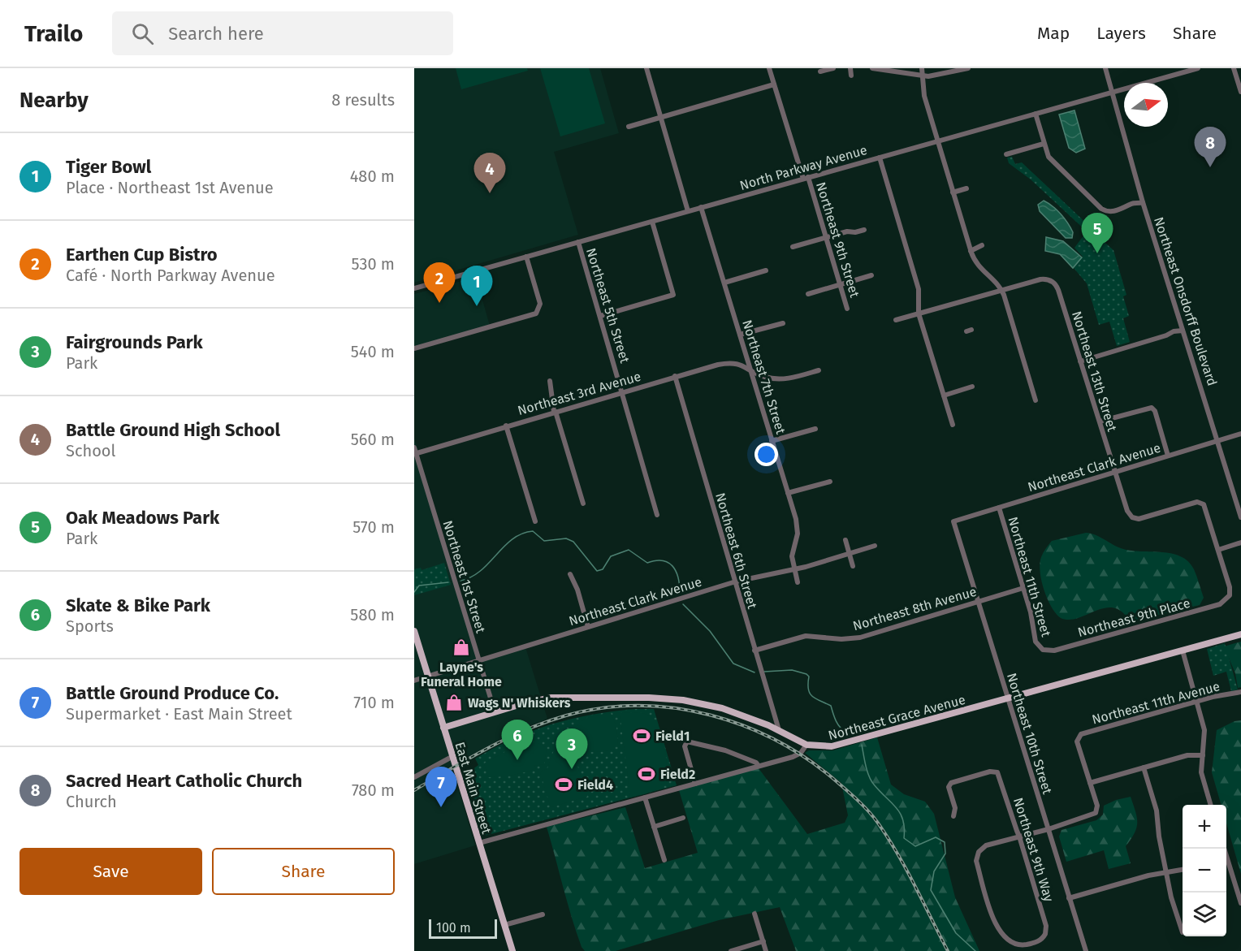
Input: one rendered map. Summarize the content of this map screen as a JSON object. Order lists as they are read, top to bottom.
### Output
{
  "streets": {
    "main road": ["Northeast Grace Avenue", "East Main Street"],
    "street": [
      "North Parkway Avenue",
      "Northeast 9th Street",
      "Northeast Onsdorff Boulevard",
      "Northeast 5th Street",
      "Northeast 13th Street",
      "Northeast 7th Street",
      "Northeast 3rd Avenue",
      "Northeast Clark Avenue",
      "Northeast 6th Street",
      "Northeast 1st Street",
      "Northeast 11th Street",
      "Northeast 8th Avenue",
      "Northeast 9th Place",
      "Northeast 11th Avenue",
      "Northeast 10th Street",
      "Northeast 9th Way"
    ]
  },
  "crossings": [
    ["North Parkway Avenue", "Northeast 9th Street"],
    ["North Parkway Avenue", "Northeast Onsdorff Boulevard"],
    ["North Parkway Avenue", "Northeast 5th Street"],
    ["North Parkway Avenue", "Northeast 7th Street"],
    ["Northeast Onsdorff Boulevard", "Northeast Clark Avenue"],
    ["Northeast 5th Street", "Northeast 3rd Avenue"],
    ["Northeast 13th Street", "Northeast Clark Avenue"],
    ["Northeast 13th Street", "Northeast 9th Place"],
    ["Northeast 7th Street", "Northeast 3rd Avenue"],
    ["Northeast 7th Street", "Northeast Clark Avenue"],
    ["Northeast 3rd Avenue", "Northeast 6th Street"],
    ["Northeast 3rd Avenue", "Northeast 1st Street"],
    ["Northeast Clark Avenue", "Northeast 6th Street"],
    ["Northeast Clark Avenue", "Northeast 1st Street"],
    ["Northeast Clark Avenue", "Northeast 11th Street"],
    ["Northeast Clark Avenue", "Northeast 10th Street"],
    ["Northeast Clark Avenue", "East Main Street"],
    ["Northeast 6th Street", "Northeast 8th Avenue"],
    ["Northeast 6th Street", "Northeast Grace Avenue"],
    ["Northeast 1st Street", "Northeast Grace Avenue"],
    ["Northeast 11th Street", "Northeast 8th Avenue"],
    ["Northeast 11th Street", "Northeast 9th Place"],
    ["Northeast 8th Avenue", "Northeast 10th Street"],
    ["Northeast Grace Avenue", "Northeast 10th Street"],
    ["Northeast Grace Avenue", "East Main Street"]
  ],
  "places": {
    "shop": ["Layne's Funeral Home", "Wags N' Whiskers"],
    "sports": ["Field1", "Field2", "Field4"]
  },
  "scale_bar": "100 m",
  "north": "right",
  "page": {
    "header": "Trailo",
    "search": "Search here",
    "nav": ["Map", "Layers", "Share"],
    "heading": ["Nearby", "8 results"],
    "pins": [
      "8",
      "4",
      "5",
      "2",
      "1",
      "6",
      "3",
      "7"
    ],
    "list": [
      {
        "mark": "1",
        "name": "Tiger Bowl",
        "note": "Place · Northeast 1st Avenue",
        "value": "480 m"
      },
      {
        "mark": "2",
        "name": "Earthen Cup Bistro",
        "note": "Café · North Parkway Avenue",
        "value": "530 m"
      },
      {
        "mark": "3",
        "name": "Fairgrounds Park",
        "note": "Park",
        "value": "540 m"
      },
      {
        "mark": "4",
        "name": "Battle Ground High School",
        "note": "School",
        "value": "560 m"
      },
      {
        "mark": "5",
        "name": "Oak Meadows Park",
        "note": "Park",
        "value": "570 m"
      },
      {
        "mark": "6",
        "name": "Skate & Bike Park",
        "note": "Sports",
        "value": "580 m"
      },
      {
        "mark": "7",
        "name": "Battle Ground Produce Co.",
        "note": "Supermarket · East Main Street",
        "value": "710 m"
      },
      {
        "mark": "8",
        "name": "Sacred Heart Catholic Church",
        "note": "Church",
        "value": "780 m"
      }
    ],
    "map_buttons": ["+", "−"],
    "buttons": ["Save", "Share"],
    "scale": "100 m"
  }
}
